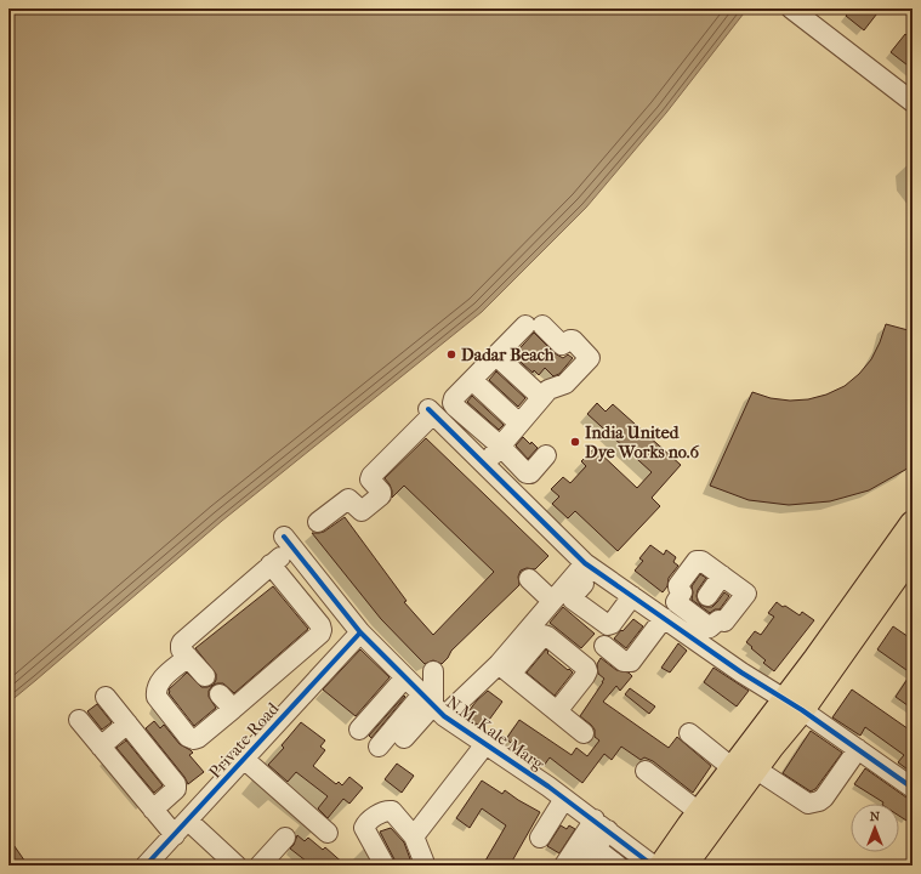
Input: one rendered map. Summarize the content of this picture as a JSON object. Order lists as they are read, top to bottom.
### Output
{
  "streets": {
    "street": ["N.M. Kale Marg", "Private Road"]
  },
  "crossings": [
    ["N.M. Kale Marg", "Private Road"]
  ],
  "places": ["Dadar Beach", "India United Dye Works no.6"],
  "north": "top"
}
